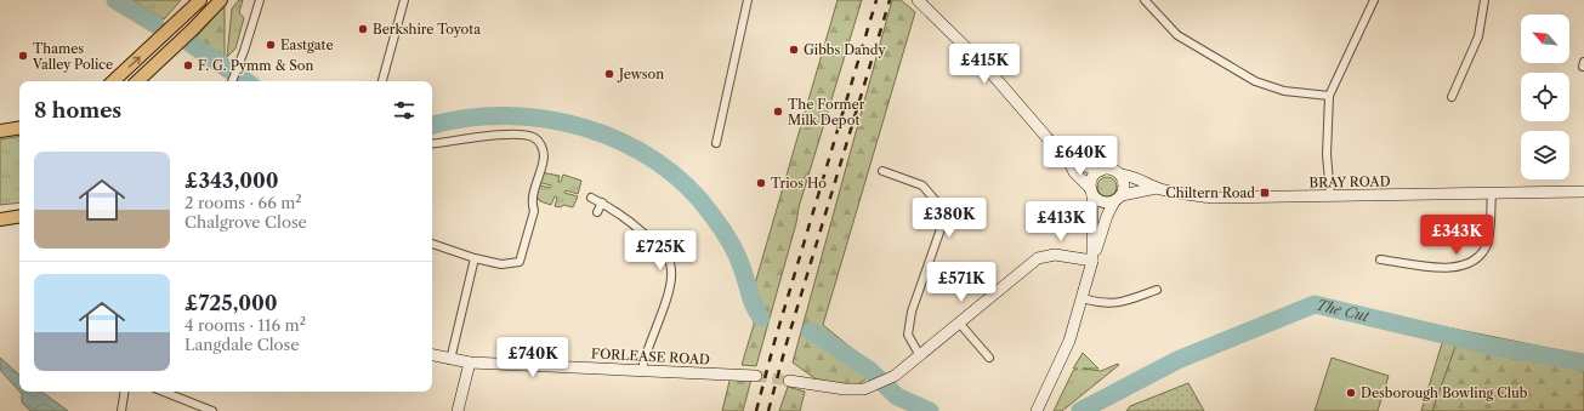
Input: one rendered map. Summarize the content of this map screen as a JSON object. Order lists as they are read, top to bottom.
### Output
{
  "streets": {
    "street": ["BRAY ROAD", "FORLEASE ROAD"]
  },
  "water": ["The Cut"],
  "places": {
    "other": [
      "Berkshire Toyota",
      "Eastgate",
      "Gibbs Dandy",
      "Thames Valley Police",
      "F. G. Pymm & Son",
      "Jewson",
      "The Former Milk Depot",
      "Trios Ho",
      "Desborough Bowling Club"
    ],
    "transit": ["Chiltern Road"]
  },
  "north": "top left",
  "page": {
    "price": [
      "£415K",
      "£640K",
      "£380K",
      "£413K",
      "£343K",
      "£725K",
      "£571K",
      "£740K"
    ],
    "heading": "8 homes",
    "list": [
      {
        "name": "£343,000",
        "note": "2 rooms · 66 m² · Chalgrove Close"
      },
      {
        "name": "£725,000",
        "note": "4 rooms · 116 m² · Langdale Close"
      }
    ]
  }
}
